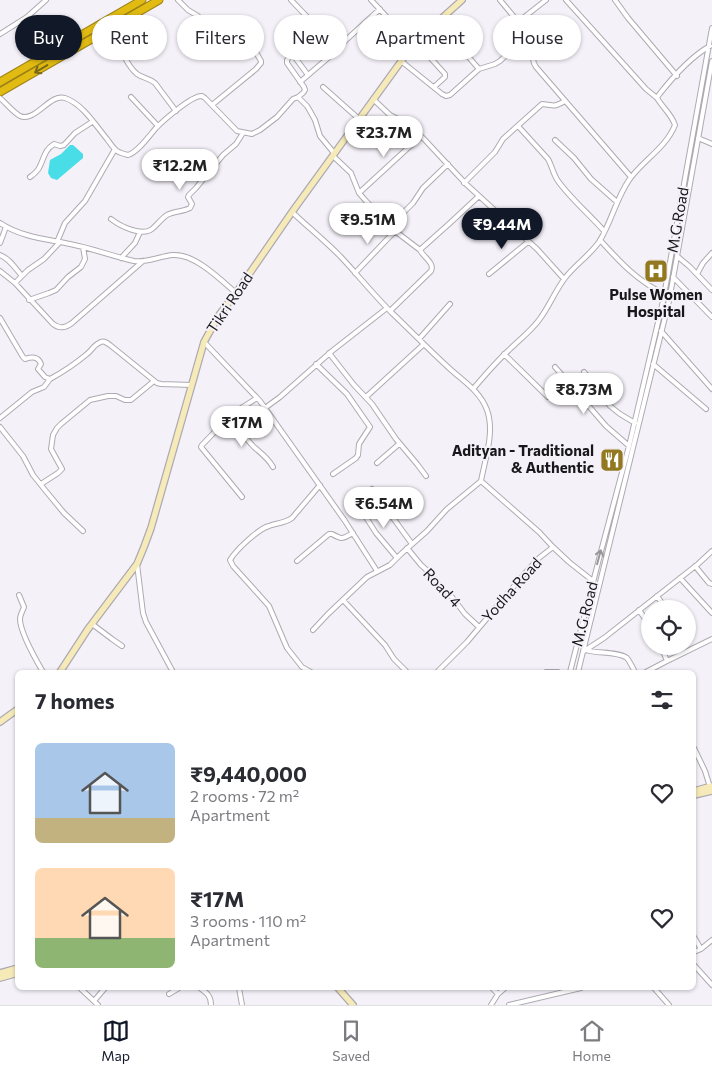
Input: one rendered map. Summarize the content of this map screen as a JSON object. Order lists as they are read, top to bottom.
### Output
{
  "streets": {
    "street": [
      "M.G Road",
      "Tikri Road",
      "Road 4",
      "Yodha Road"
    ]
  },
  "crossings": [
    ["M.G Road", "Yodha Road"],
    ["Road 4", "Yodha Road"]
  ],
  "places": {
    "hospital": ["Pulse Women Hospital"],
    "restaurant": ["Adityan - Traditional & Authentic"]
  },
  "page": {
    "chip": [
      "Buy",
      "Rent",
      "Filters",
      "New",
      "Apartment",
      "House"
    ],
    "price": [
      "₹23.7M",
      "₹12.2M",
      "₹9.51M",
      "₹9.44M",
      "₹8.73M",
      "₹17M",
      "₹6.54M"
    ],
    "heading": "7 homes",
    "list": [
      {
        "name": "₹9,440,000",
        "note": "2 rooms · 72 m² · Apartment"
      },
      {
        "name": "₹17M",
        "note": "3 rooms · 110 m² · Apartment"
      }
    ],
    "tabs": ["Map", "Saved", "Home"]
  }
}
